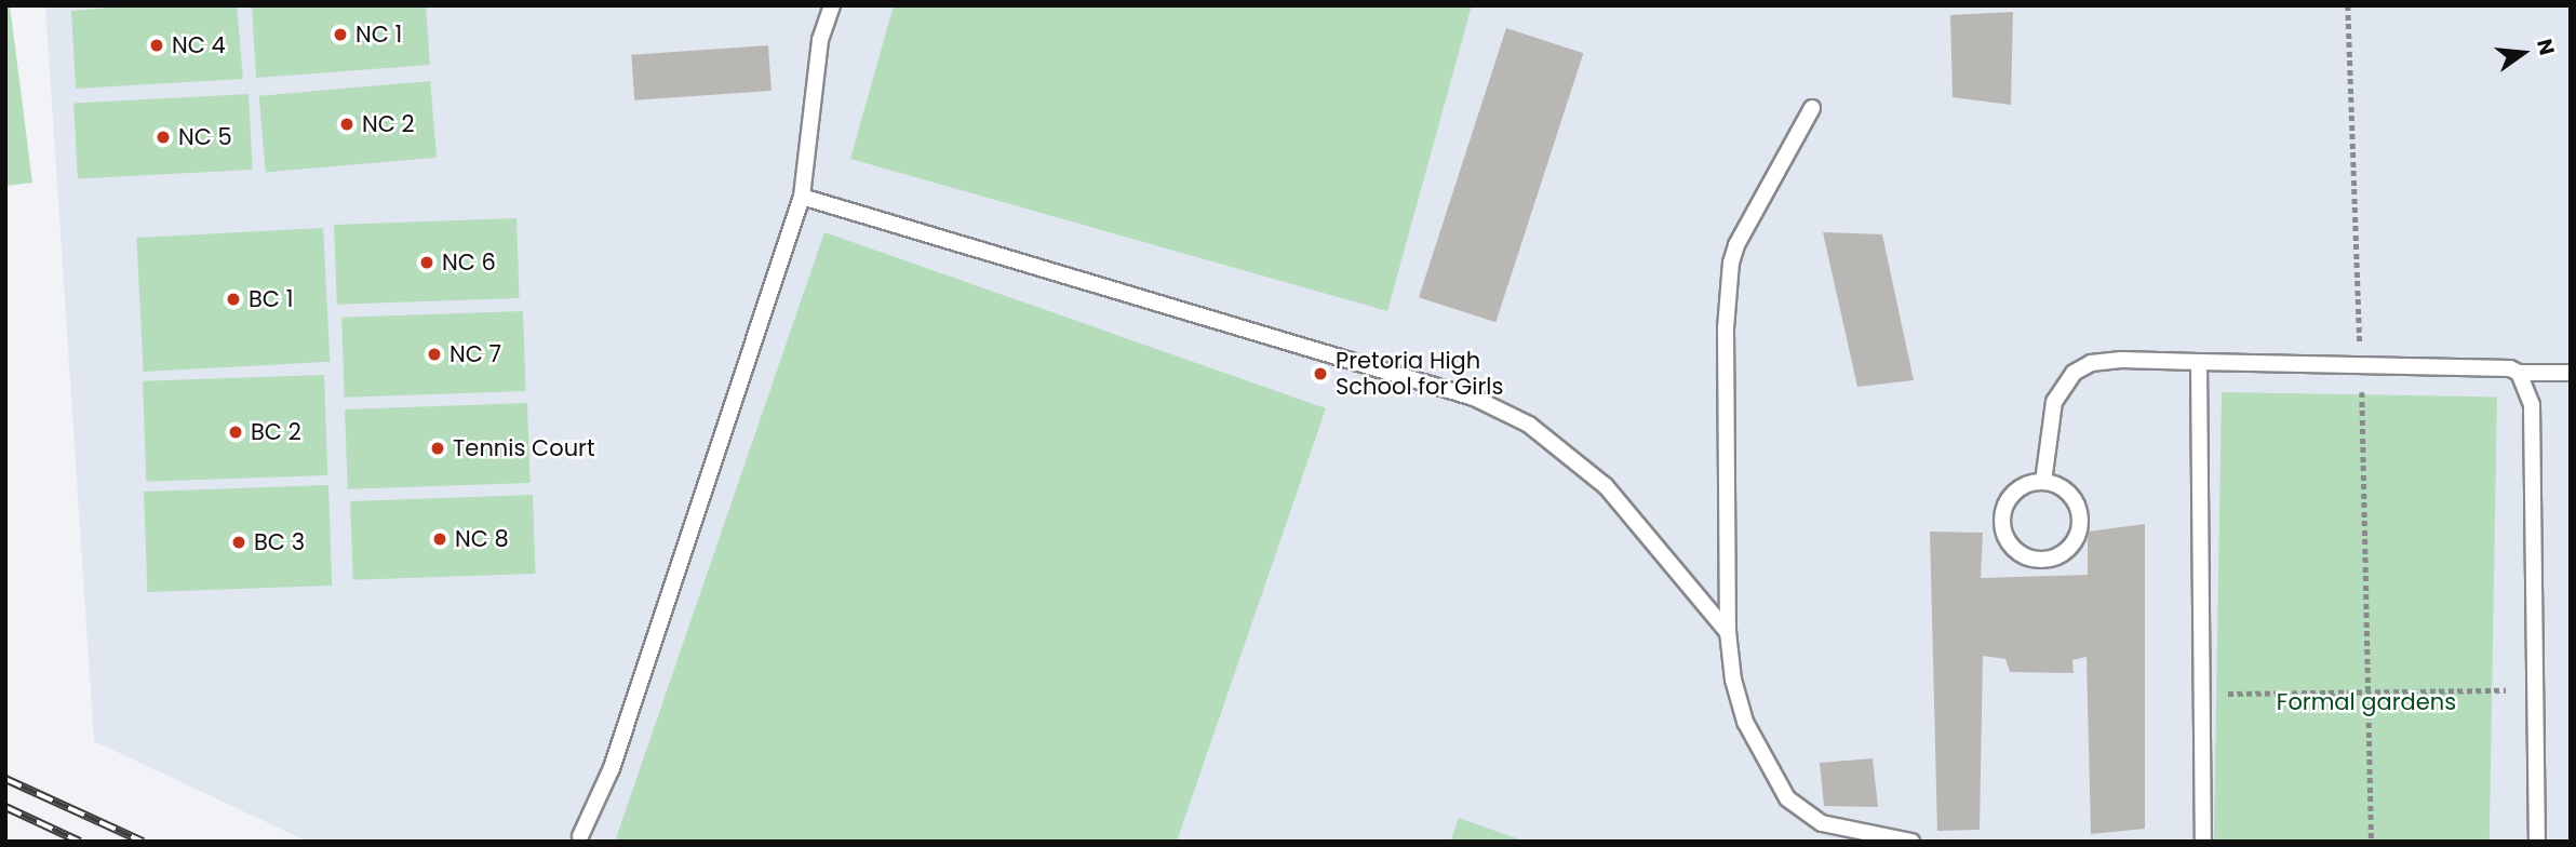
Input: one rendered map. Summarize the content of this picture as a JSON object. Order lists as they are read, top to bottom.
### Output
{
  "parks": ["Formal gardens"],
  "places": [
    "NC 1",
    "NC 4",
    "NC 2",
    "NC 5",
    "NC 6",
    "BC 1",
    "NC 7",
    "Pretoria High School for Girls",
    "BC 2",
    "Tennis Court",
    "NC 8",
    "BC 3"
  ],
  "north": "right"
}
